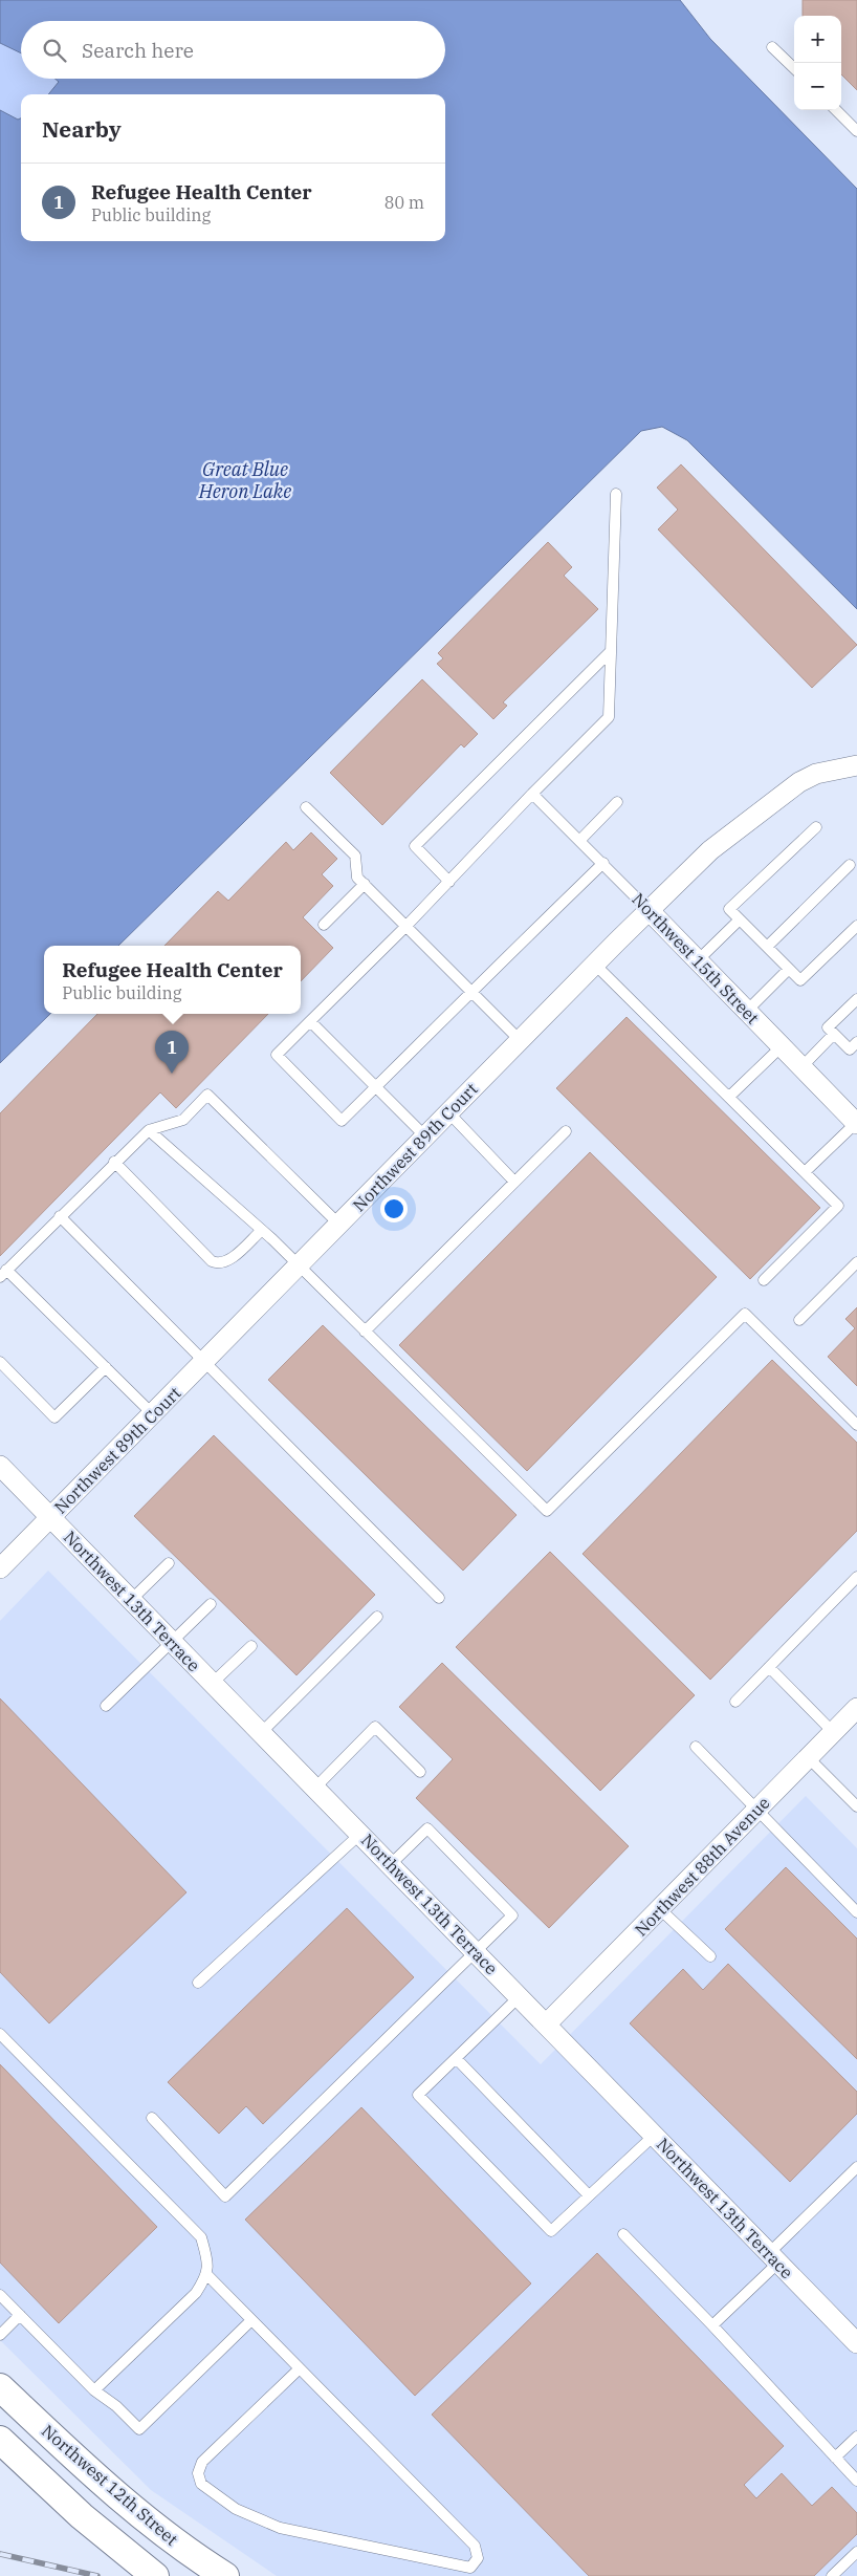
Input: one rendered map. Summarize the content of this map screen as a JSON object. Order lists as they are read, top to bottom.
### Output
{
  "streets": {
    "main road": ["Northwest 12th Street"],
    "street": [
      "Northwest 15th Street",
      "Northwest 89th Court",
      "Northwest 13th Terrace",
      "Northwest 88th Avenue"
    ]
  },
  "crossings": [
    ["Northwest 15th Street", "Northwest 89th Court"],
    ["Northwest 89th Court", "Northwest 13th Terrace"],
    ["Northwest 13th Terrace", "Northwest 88th Avenue"]
  ],
  "water": ["Great Blue Heron Lake"],
  "page": {
    "map_buttons": ["+", "−"],
    "search": "Search here",
    "heading": "Nearby",
    "list": [
      {
        "mark": "1",
        "name": "Refugee Health Center",
        "note": "Public building",
        "value": "80 m"
      }
    ],
    "popup": ["Refugee Health Center", "Public building"],
    "pins": "1"
  }
}
